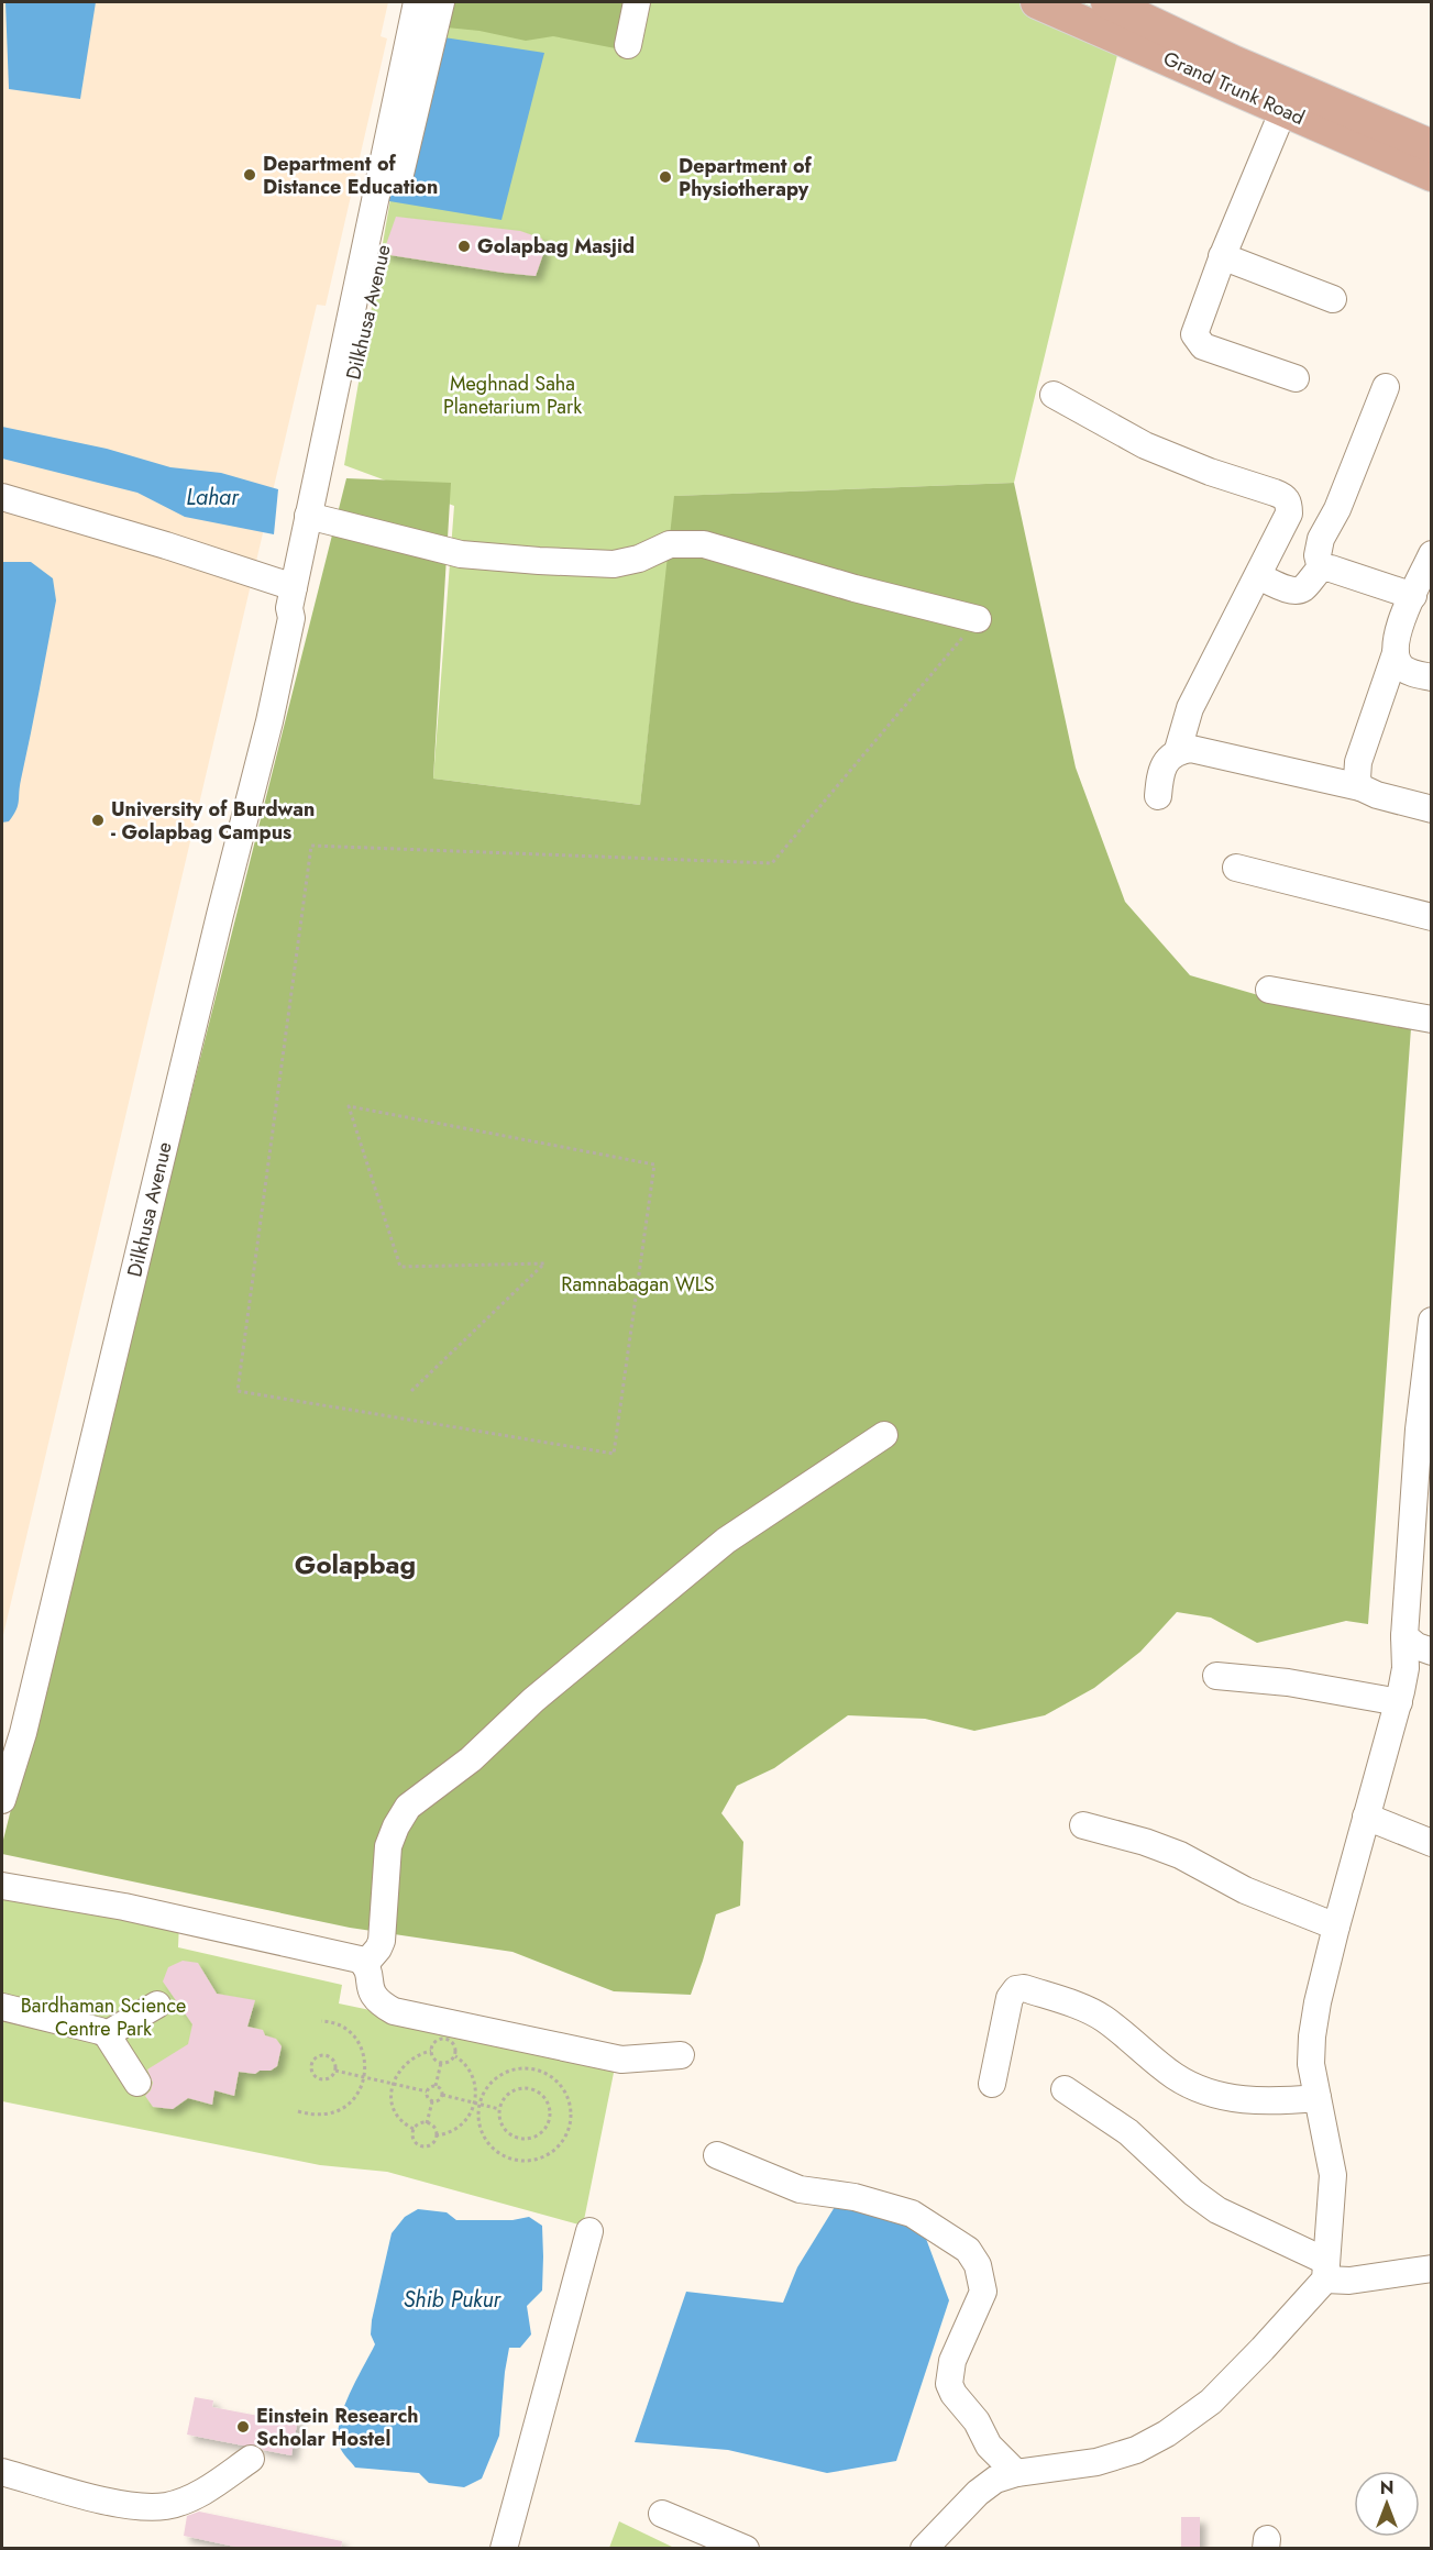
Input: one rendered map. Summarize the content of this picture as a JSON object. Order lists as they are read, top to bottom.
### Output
{
  "streets": {
    "main road": ["Grand Trunk Road"],
    "street": ["Dilkhusa Avenue"]
  },
  "districts": ["Golapbag"],
  "water": ["Lahar", "Shib Pukur"],
  "parks": ["Meghnad Saha Planetarium Park", "Ramnabagan WLS", "Bardhaman Science Centre Park"],
  "places": [
    "Department of Distance Education",
    "Department of Physiotherapy",
    "Golapbag Masjid",
    "University of Burdwan - Golapbag Campus",
    "Einstein Research Scholar Hostel"
  ],
  "north": "top"
}
